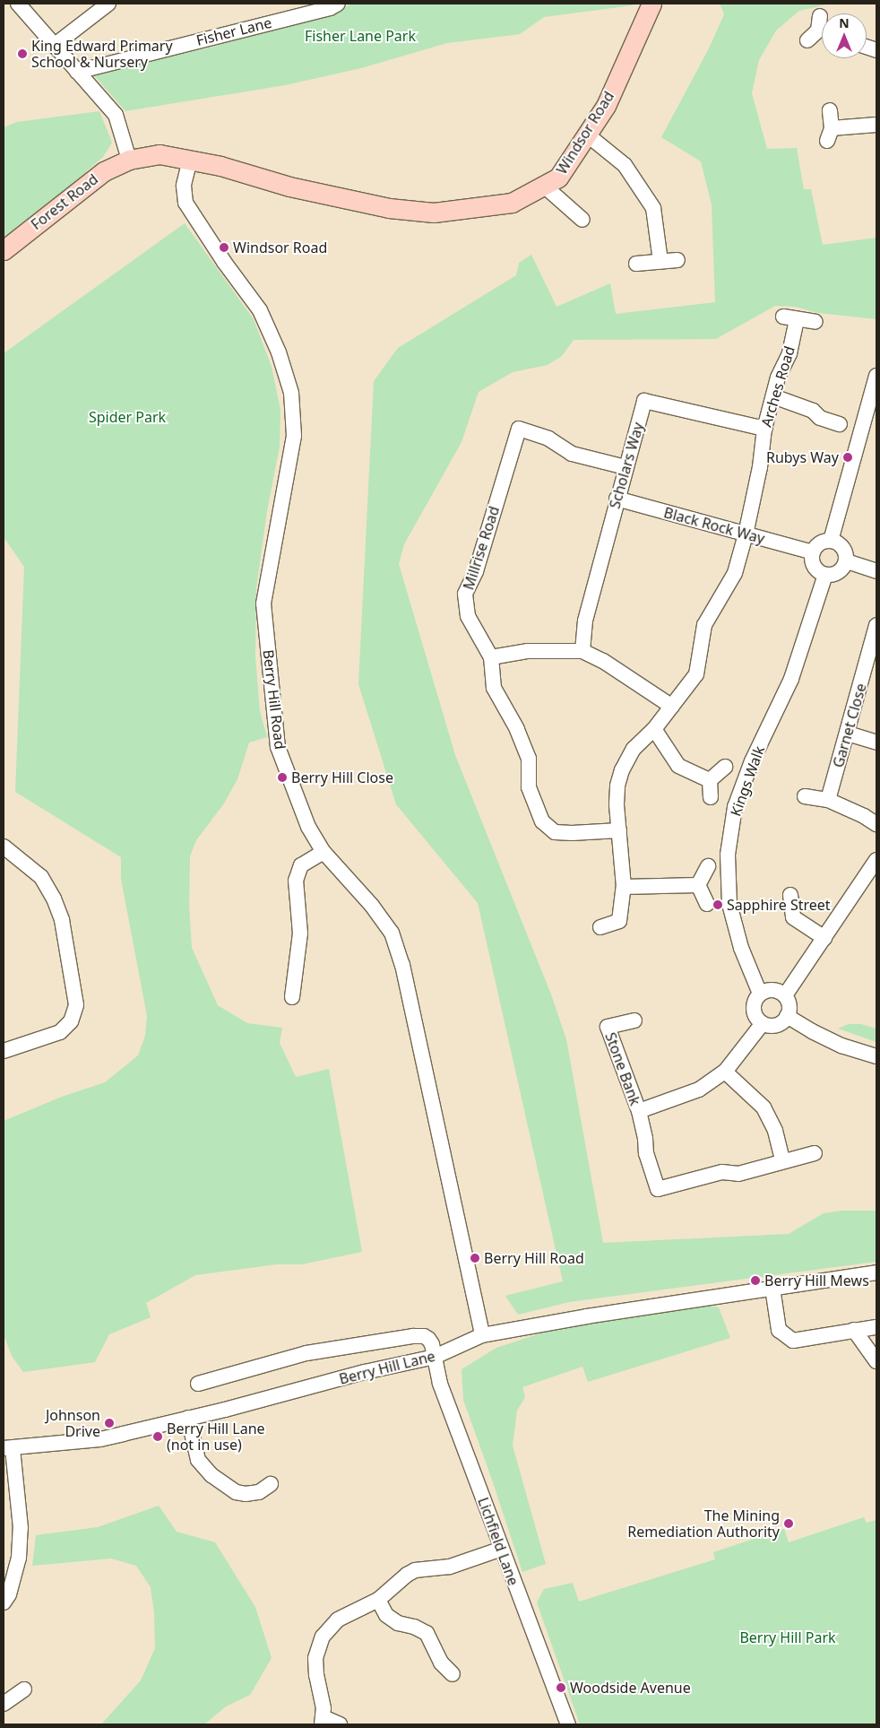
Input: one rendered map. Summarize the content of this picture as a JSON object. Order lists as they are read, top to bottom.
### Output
{
  "streets": {
    "main road": ["Windsor Road", "Forest Road"],
    "street": [
      "Fisher Lane",
      "Arches Road",
      "Scholars Way",
      "Black Rock Way",
      "Millrise Road",
      "Berry Hill Road",
      "Garnet Close",
      "Kings Walk",
      "Stone Bank",
      "Berry Hill Lane",
      "Lichfield Lane"
    ]
  },
  "crossings": [
    ["Windsor Road", "Forest Road"],
    ["Windsor Road", "Berry Hill Road"],
    ["Arches Road", "Scholars Way"],
    ["Arches Road", "Black Rock Way"],
    ["Arches Road", "Millrise Road"],
    ["Scholars Way", "Black Rock Way"],
    ["Scholars Way", "Millrise Road"],
    ["Black Rock Way", "Kings Walk"],
    ["Berry Hill Road", "Berry Hill Lane"],
    ["Kings Walk", "Stone Bank"],
    ["Berry Hill Lane", "Lichfield Lane"]
  ],
  "parks": ["Fisher Lane Park", "Spider Park", "Berry Hill Park"],
  "places": [
    "King Edward Primary School & Nursery",
    "Windsor Road",
    "Rubys Way",
    "Berry Hill Close",
    "Sapphire Street",
    "Berry Hill Road",
    "Berry Hill Mews",
    "Johnson Drive",
    "Berry Hill Lane (not in use)",
    "The Mining Remediation Authority",
    "Woodside Avenue"
  ],
  "north": "top"
}
